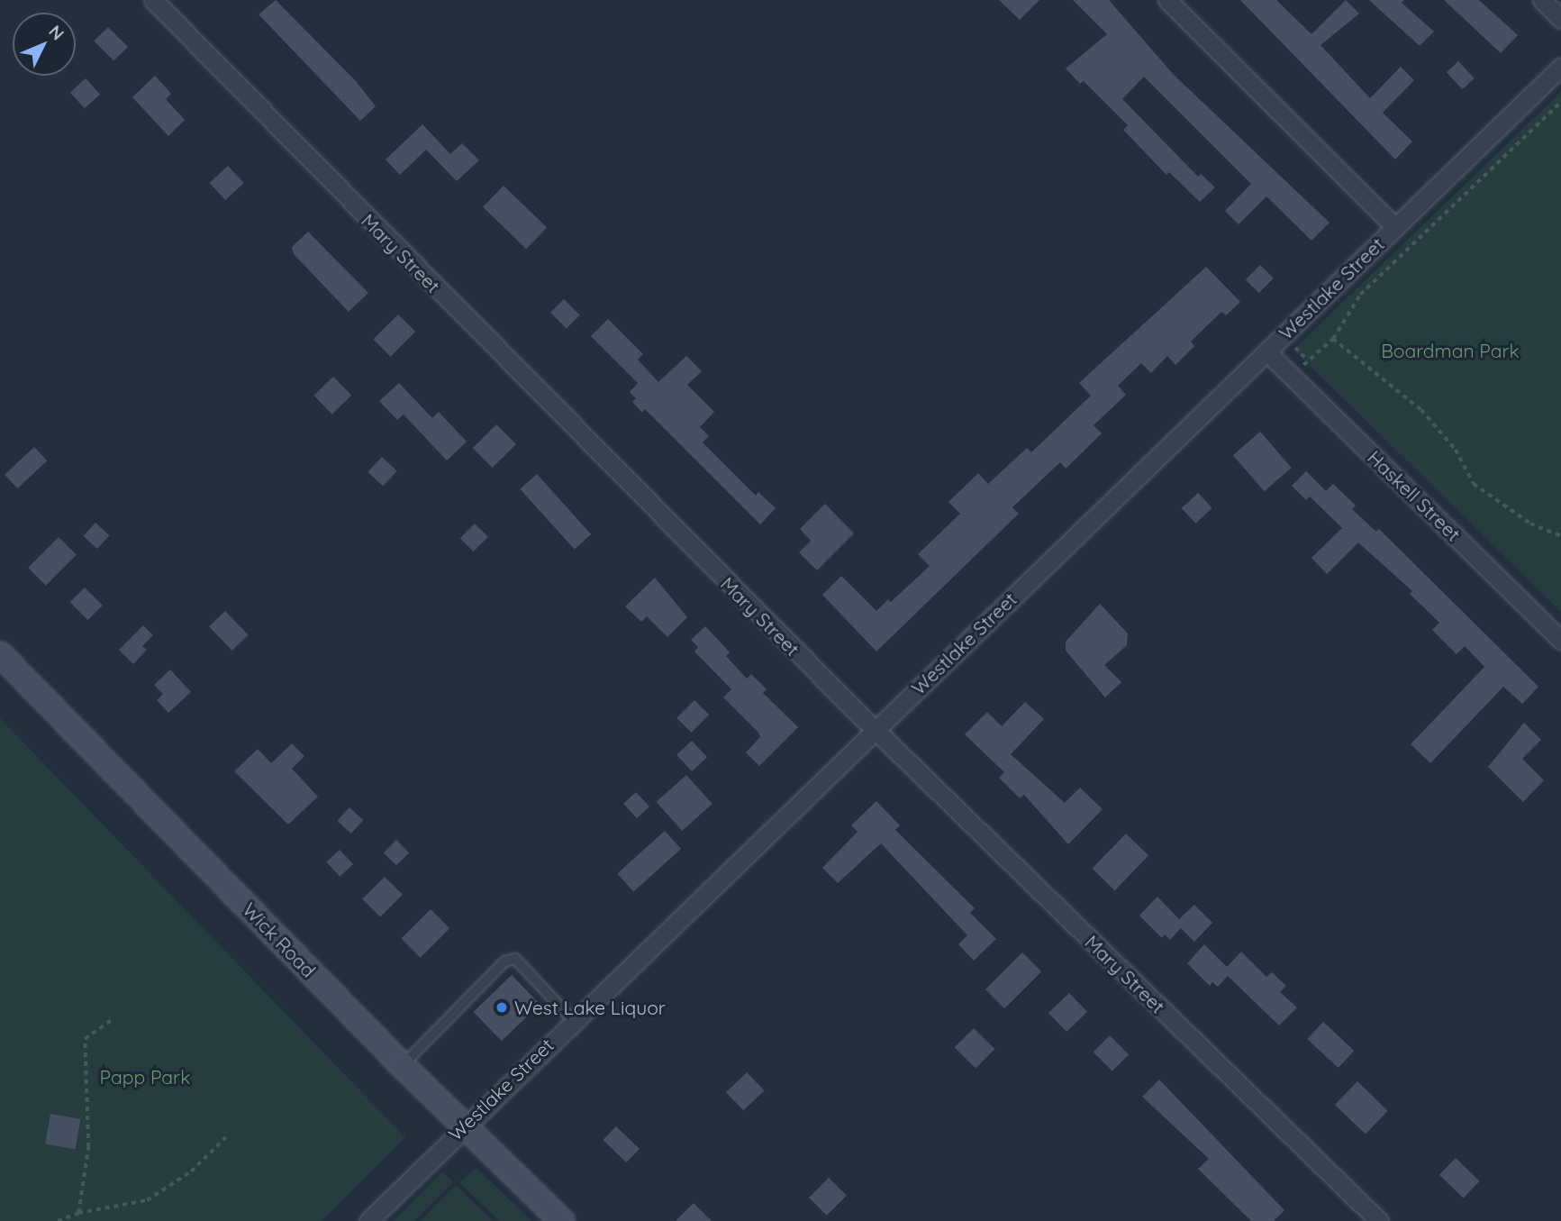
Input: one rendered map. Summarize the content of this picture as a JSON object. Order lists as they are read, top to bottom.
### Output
{
  "streets": {
    "street": [
      "Mary Street",
      "Westlake Street",
      "Haskell Street",
      "Wick Road"
    ]
  },
  "crossings": [
    ["Mary Street", "Westlake Street"],
    ["Westlake Street", "Haskell Street"],
    ["Westlake Street", "Wick Road"]
  ],
  "parks": ["Boardman Park", "Papp Park"],
  "places": ["West Lake Liquor"],
  "north": "top right"
}
